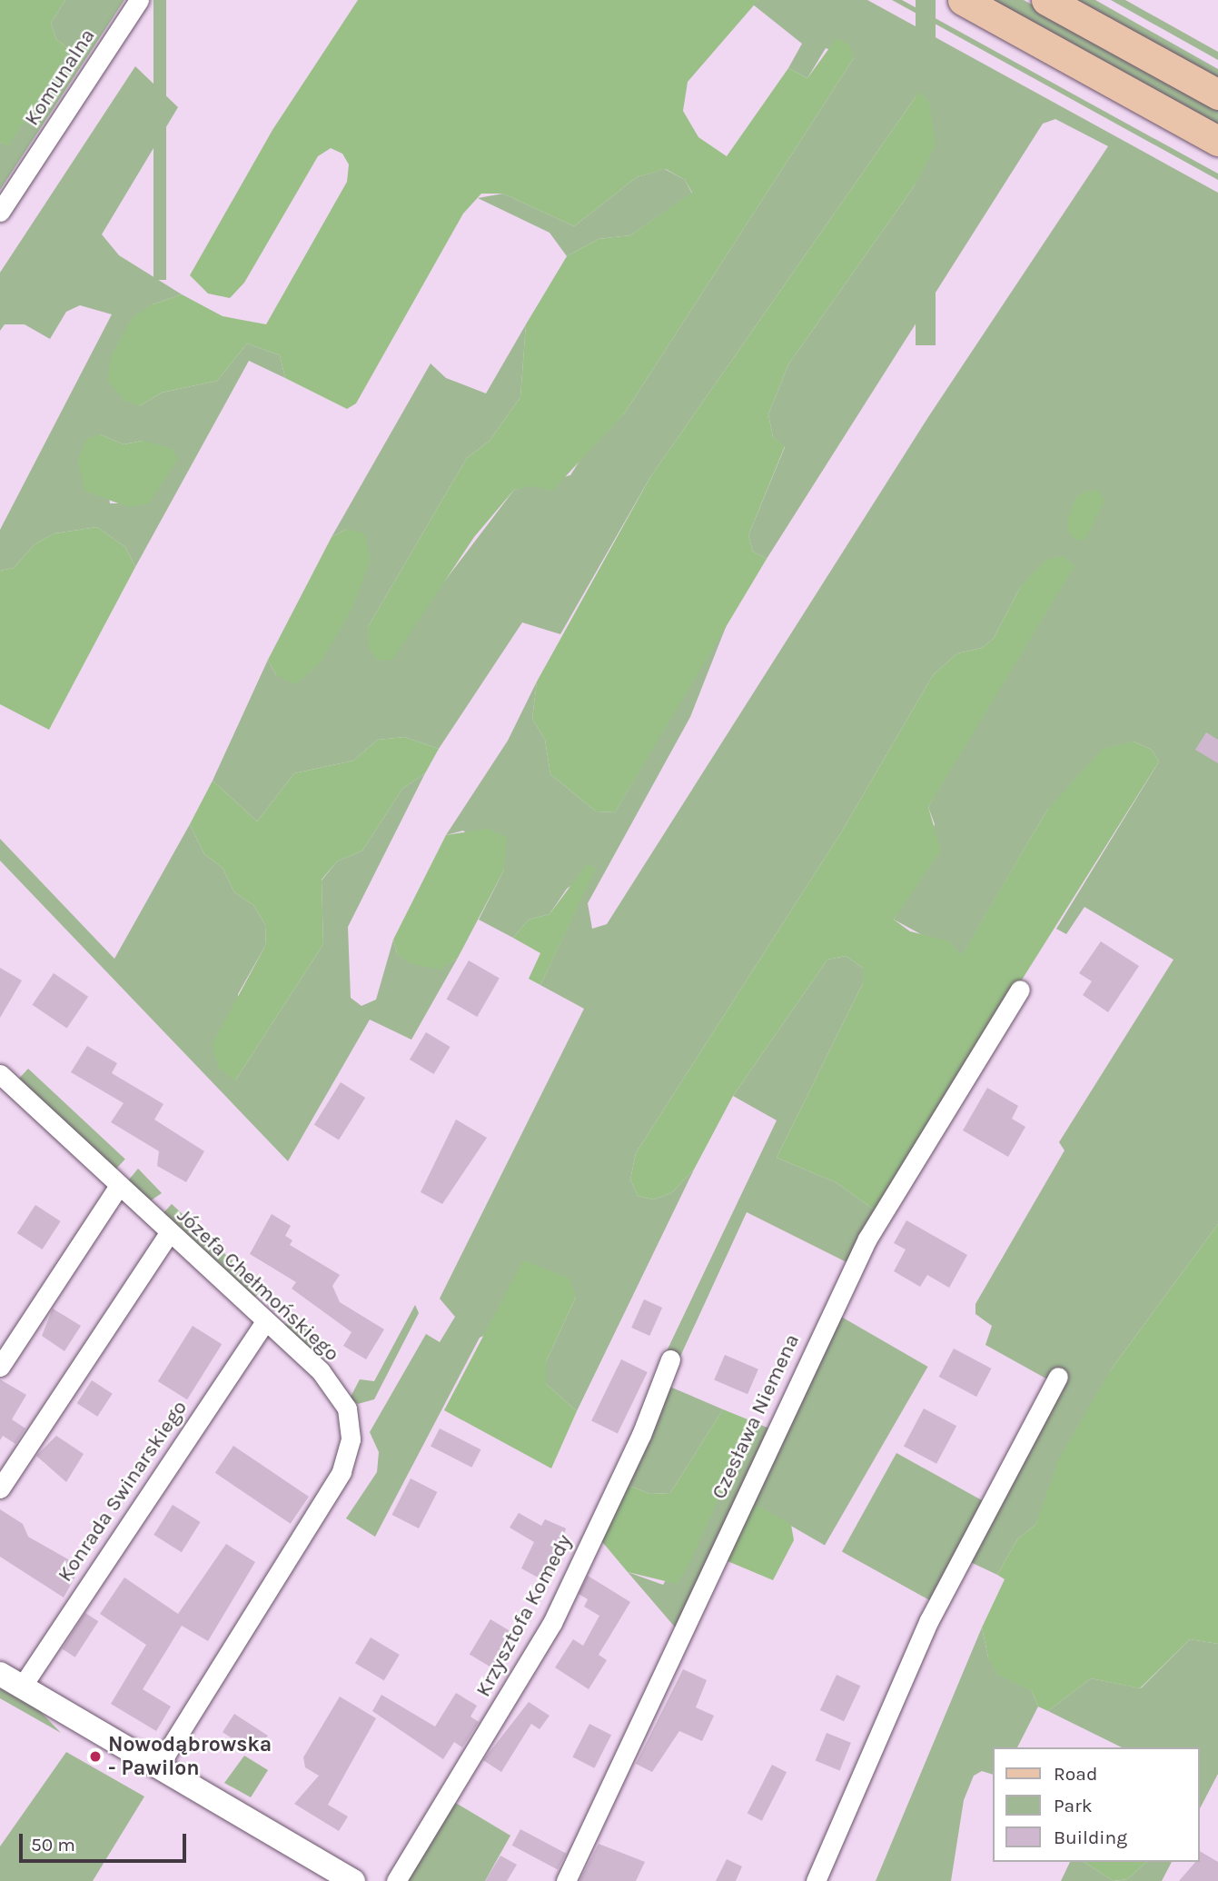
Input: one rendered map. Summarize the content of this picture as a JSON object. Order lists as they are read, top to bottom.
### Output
{
  "streets": {
    "street": [
      "Komunalna",
      "Józefa Chełmońskiego",
      "Czesława Niemena",
      "Konrada Swinarskiego",
      "Krzysztofa Komedy"
    ]
  },
  "crossings": [
    ["Józefa Chełmońskiego", "Konrada Swinarskiego"]
  ],
  "places": ["Nowodąbrowska - Pawilon"],
  "legend": ["Road", "Park", "Building"],
  "scale_bar": "50 m"
}
